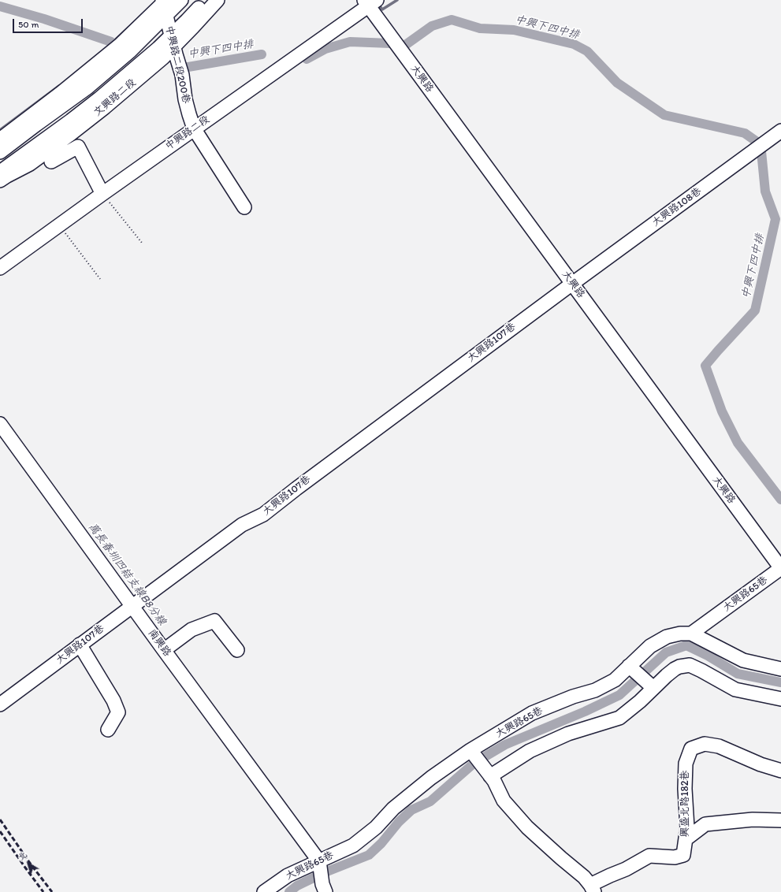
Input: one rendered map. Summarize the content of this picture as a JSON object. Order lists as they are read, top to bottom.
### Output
{
  "streets": {
    "street": [
      "中興路二段200巷",
      "大興路",
      "文興路二段",
      "中興路二段",
      "大興路108巷",
      "大興路107巷",
      "大興路65巷",
      "南興路",
      "興盛北路182巷"
    ]
  },
  "crossings": [
    ["中興路二段200巷", "文興路二段"],
    ["中興路二段200巷", "中興路二段"],
    ["大興路", "中興路二段"],
    ["大興路", "大興路108巷"],
    ["大興路", "大興路107巷"],
    ["大興路", "大興路65巷"],
    ["大興路108巷", "大興路107巷"],
    ["大興路107巷", "南興路"],
    ["大興路65巷", "南興路"]
  ],
  "water": ["中興下四中排", "萬長春圳四結支線B8分線"],
  "scale_bar": "50 m",
  "north": "top left"
}
